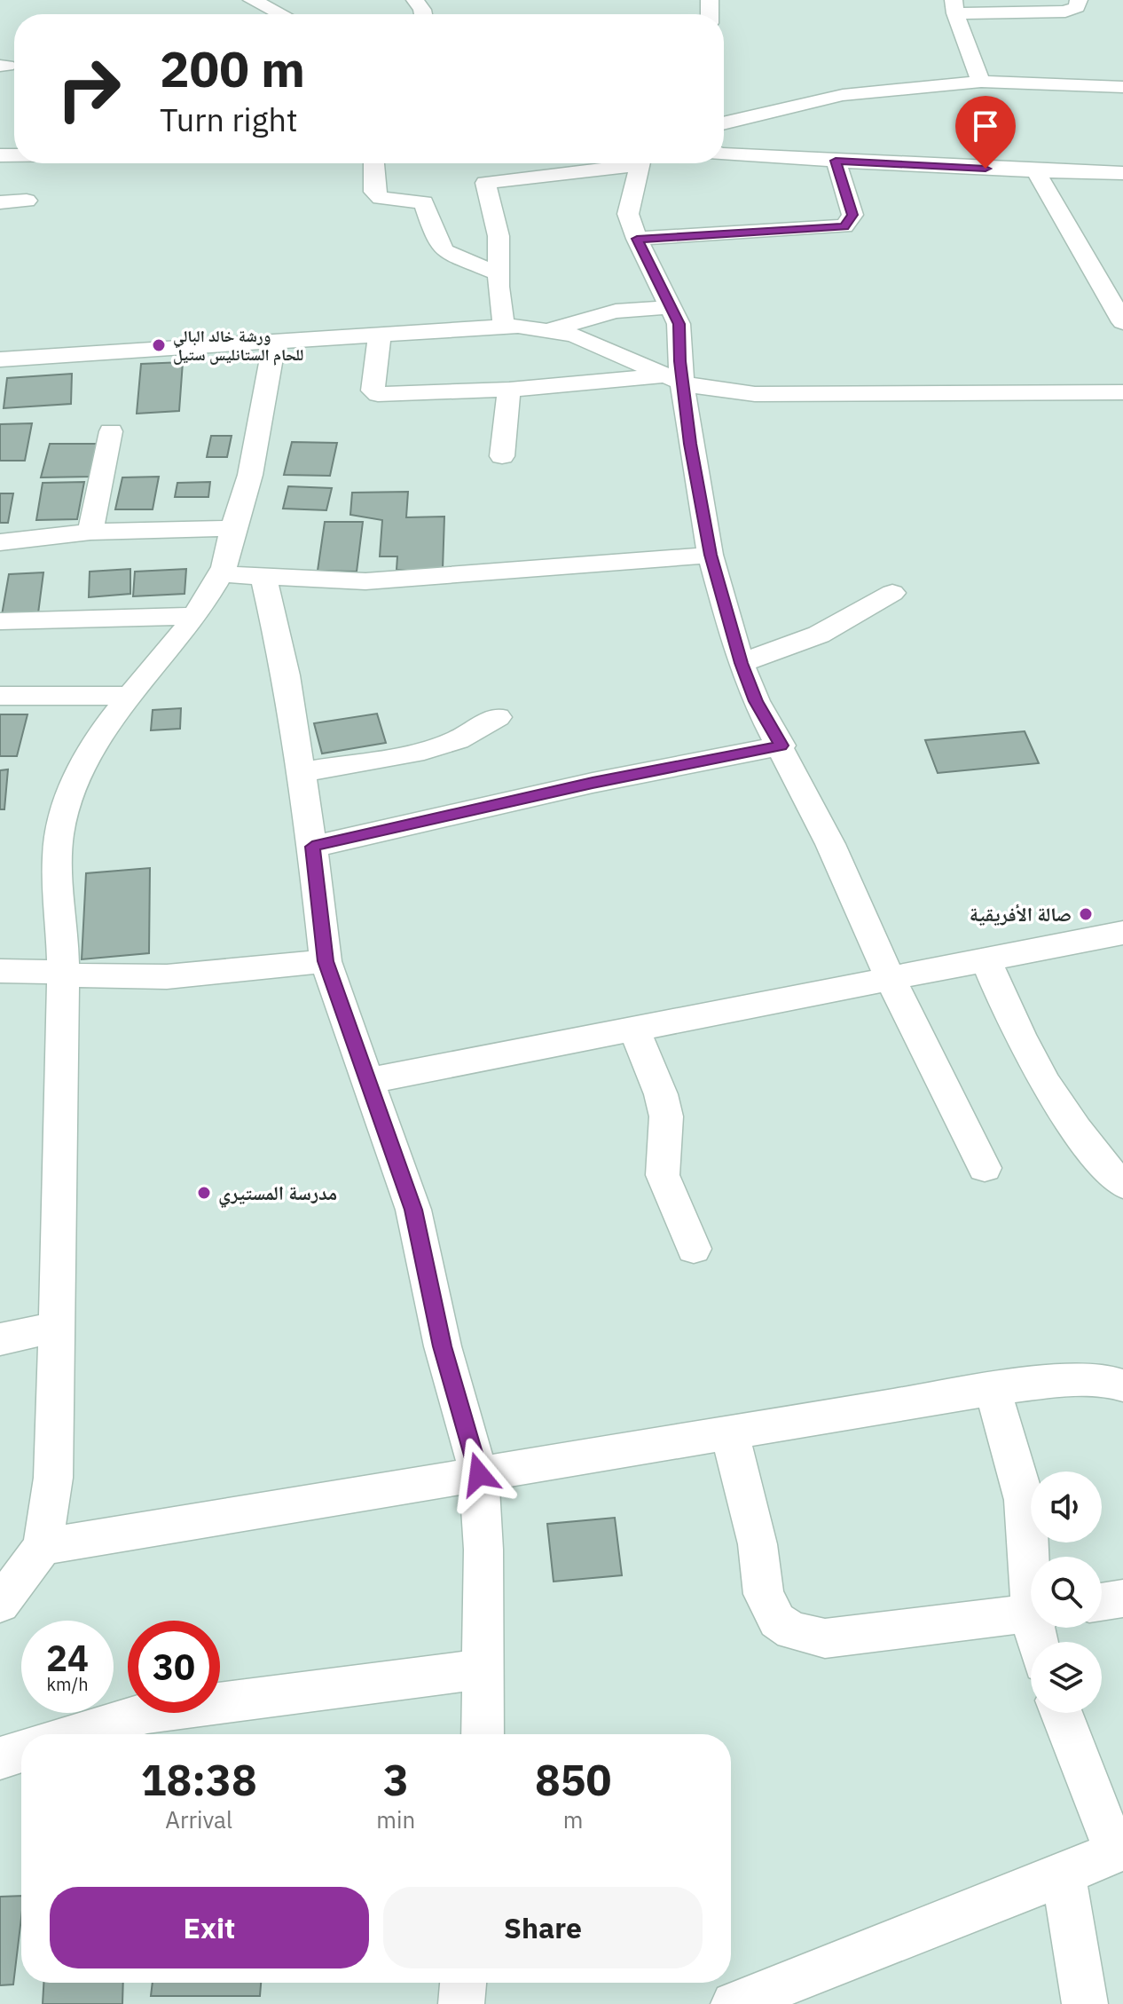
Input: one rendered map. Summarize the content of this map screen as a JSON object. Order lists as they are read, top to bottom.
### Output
{
  "places": ["ورشة خالد البالي للحام الستانليس ستيل", "صالة الأفريقية", "مدرسة المستيري"],
  "page": {
    "turn": ["200 m", "Turn right"],
    "speed": "24 km/h",
    "limit": "30",
    "eta": [
      "18:38",
      "Arrival",
      "3",
      "min",
      "850",
      "m"
    ],
    "buttons": ["Exit", "Share"]
  }
}
